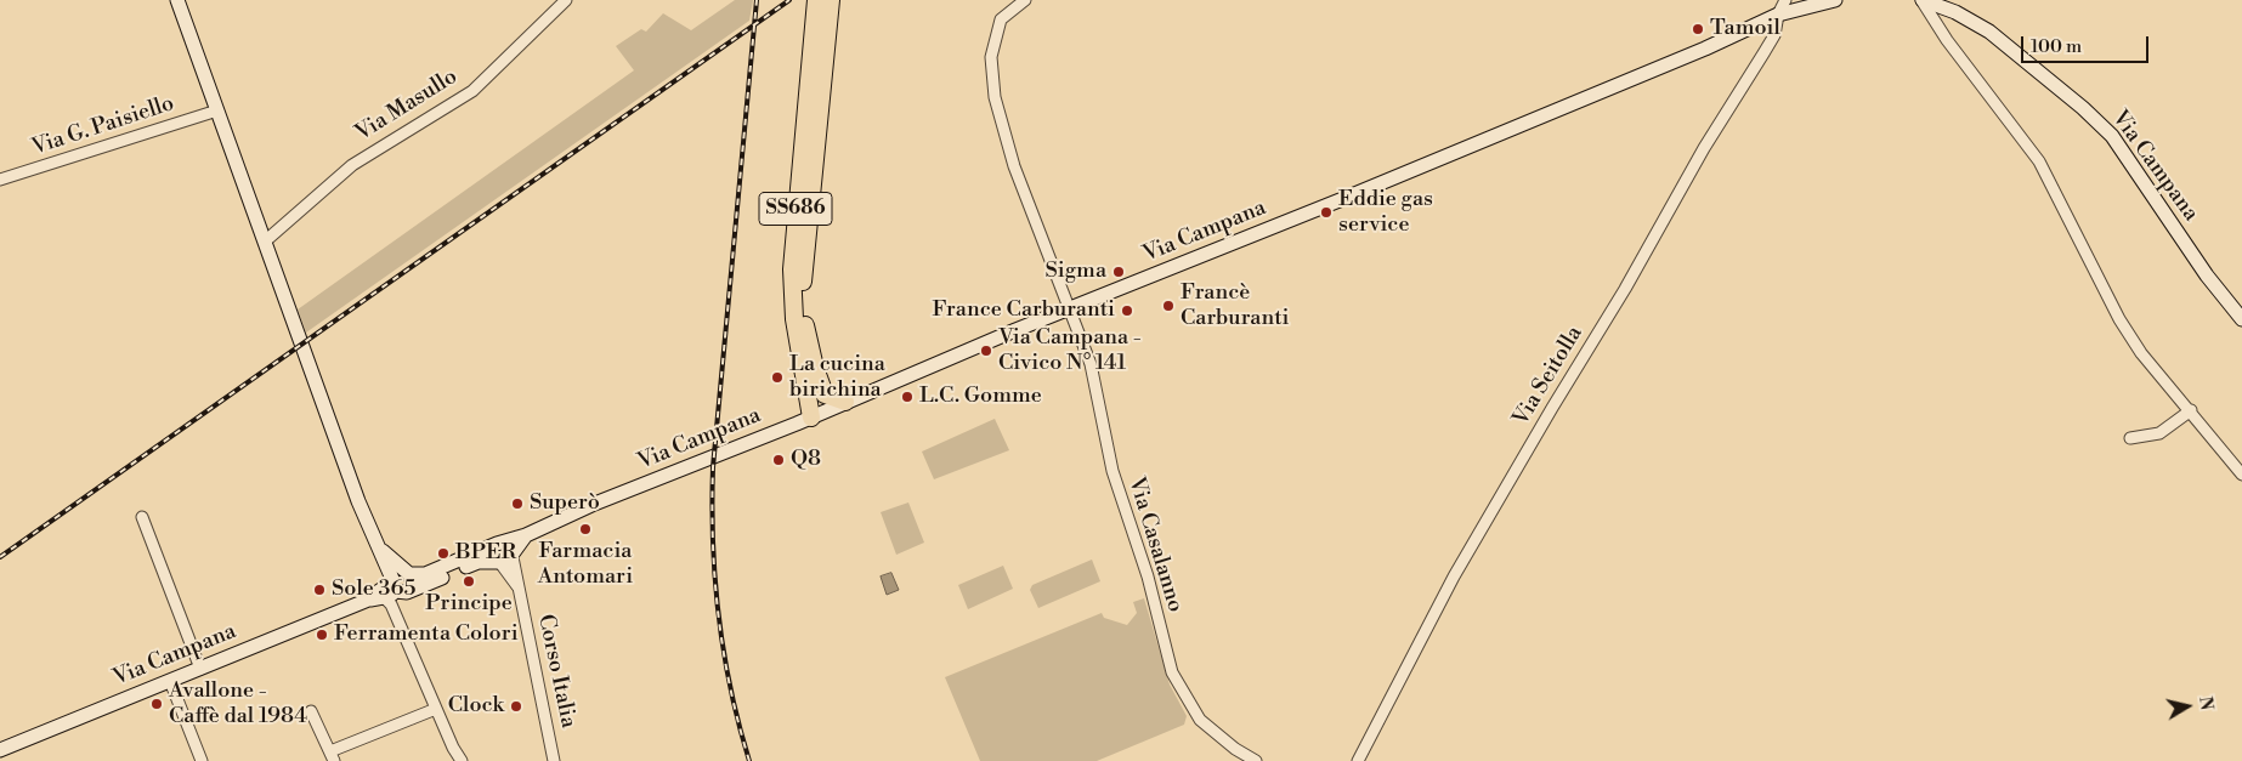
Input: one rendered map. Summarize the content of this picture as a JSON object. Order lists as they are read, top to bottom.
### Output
{
  "streets": {
    "highway": ["SS686"],
    "main road": ["Via Campana"],
    "street": [
      "Via Masullo",
      "Via G. Paisiello",
      "Via Seitolla",
      "Via Casalanno",
      "Corso Italia"
    ]
  },
  "crossings": [
    ["Via Campana", "SS686"],
    ["Via Campana", "Via Seitolla"],
    ["Via Campana", "Via Casalanno"],
    ["Via Campana", "Corso Italia"]
  ],
  "places": [
    "Tamoil",
    "Eddie gas service",
    "Sigma",
    "Francè Carburanti",
    "France Carburanti",
    "Via Campana - Civico N° 141",
    "La cucina birichina",
    "L.C. Gomme",
    "Q8",
    "Superò",
    "Farmacia Antomari",
    "BPER",
    "Principe",
    "Sole 365",
    "Ferramenta Colori",
    "Avallone - Caffè dal 1984",
    "Clock"
  ],
  "scale_bar": "100 m",
  "north": "right"
}
